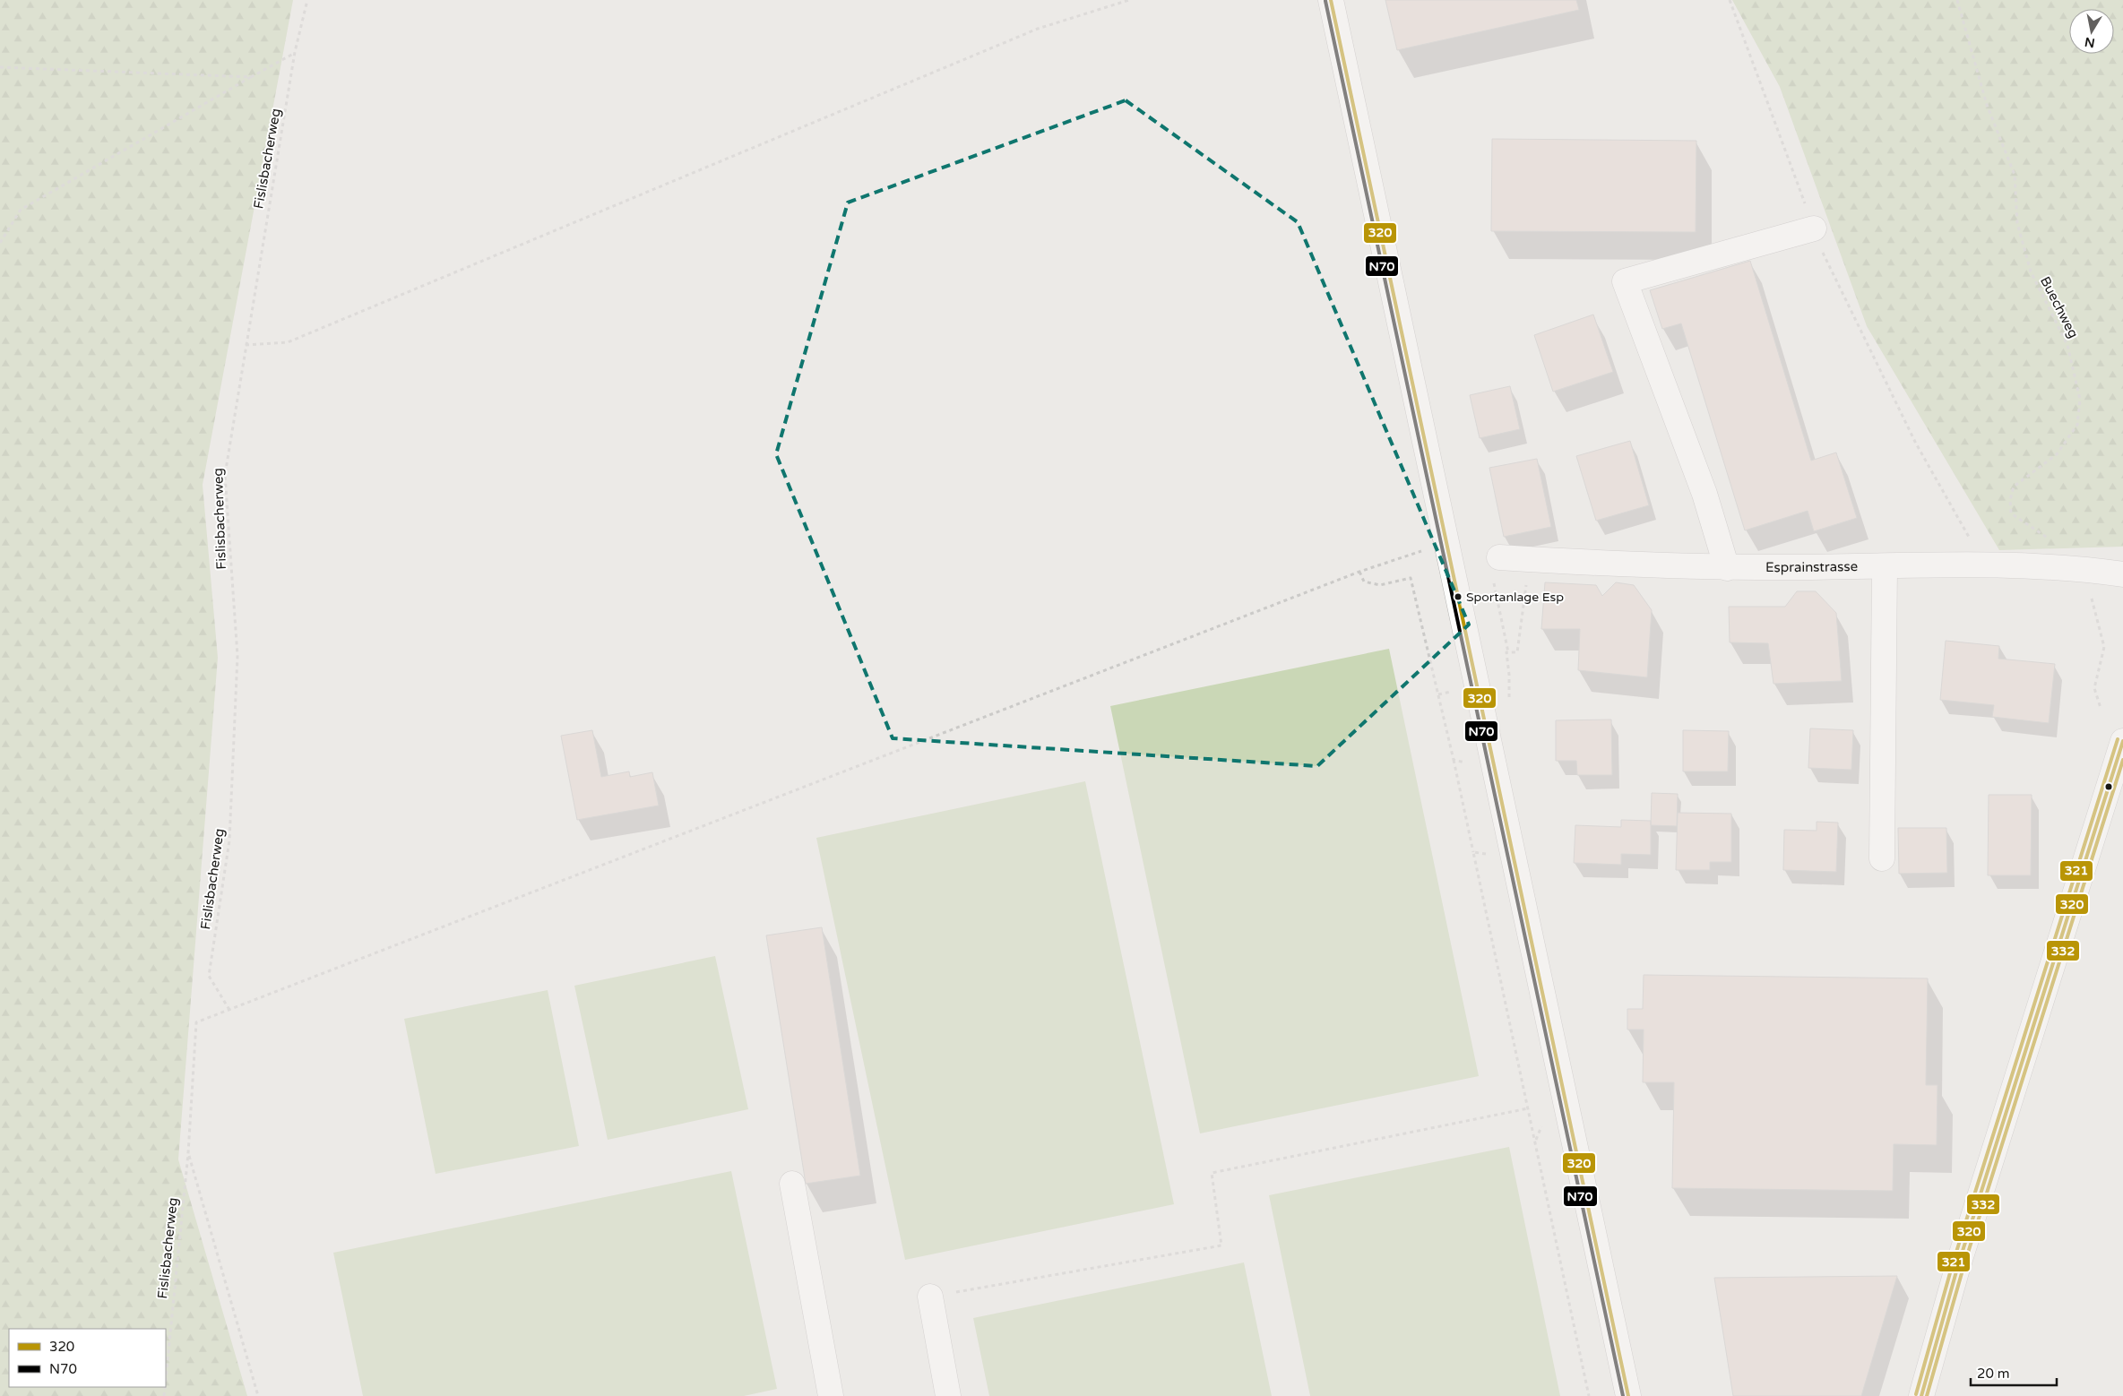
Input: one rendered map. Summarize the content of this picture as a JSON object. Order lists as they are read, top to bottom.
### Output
{
  "streets": {
    "main road": ["Esprainstrasse"],
    "path": ["Fislisbacherweg", "Buechweg"]
  },
  "places": ["Sportanlage Esp"],
  "lines": [
    "transit line 320",
    "transit line N70",
    "transit line 321",
    "transit line 332"
  ],
  "legend": ["320", "N70"],
  "scale_bar": "20 m",
  "north": "bottom"
}
